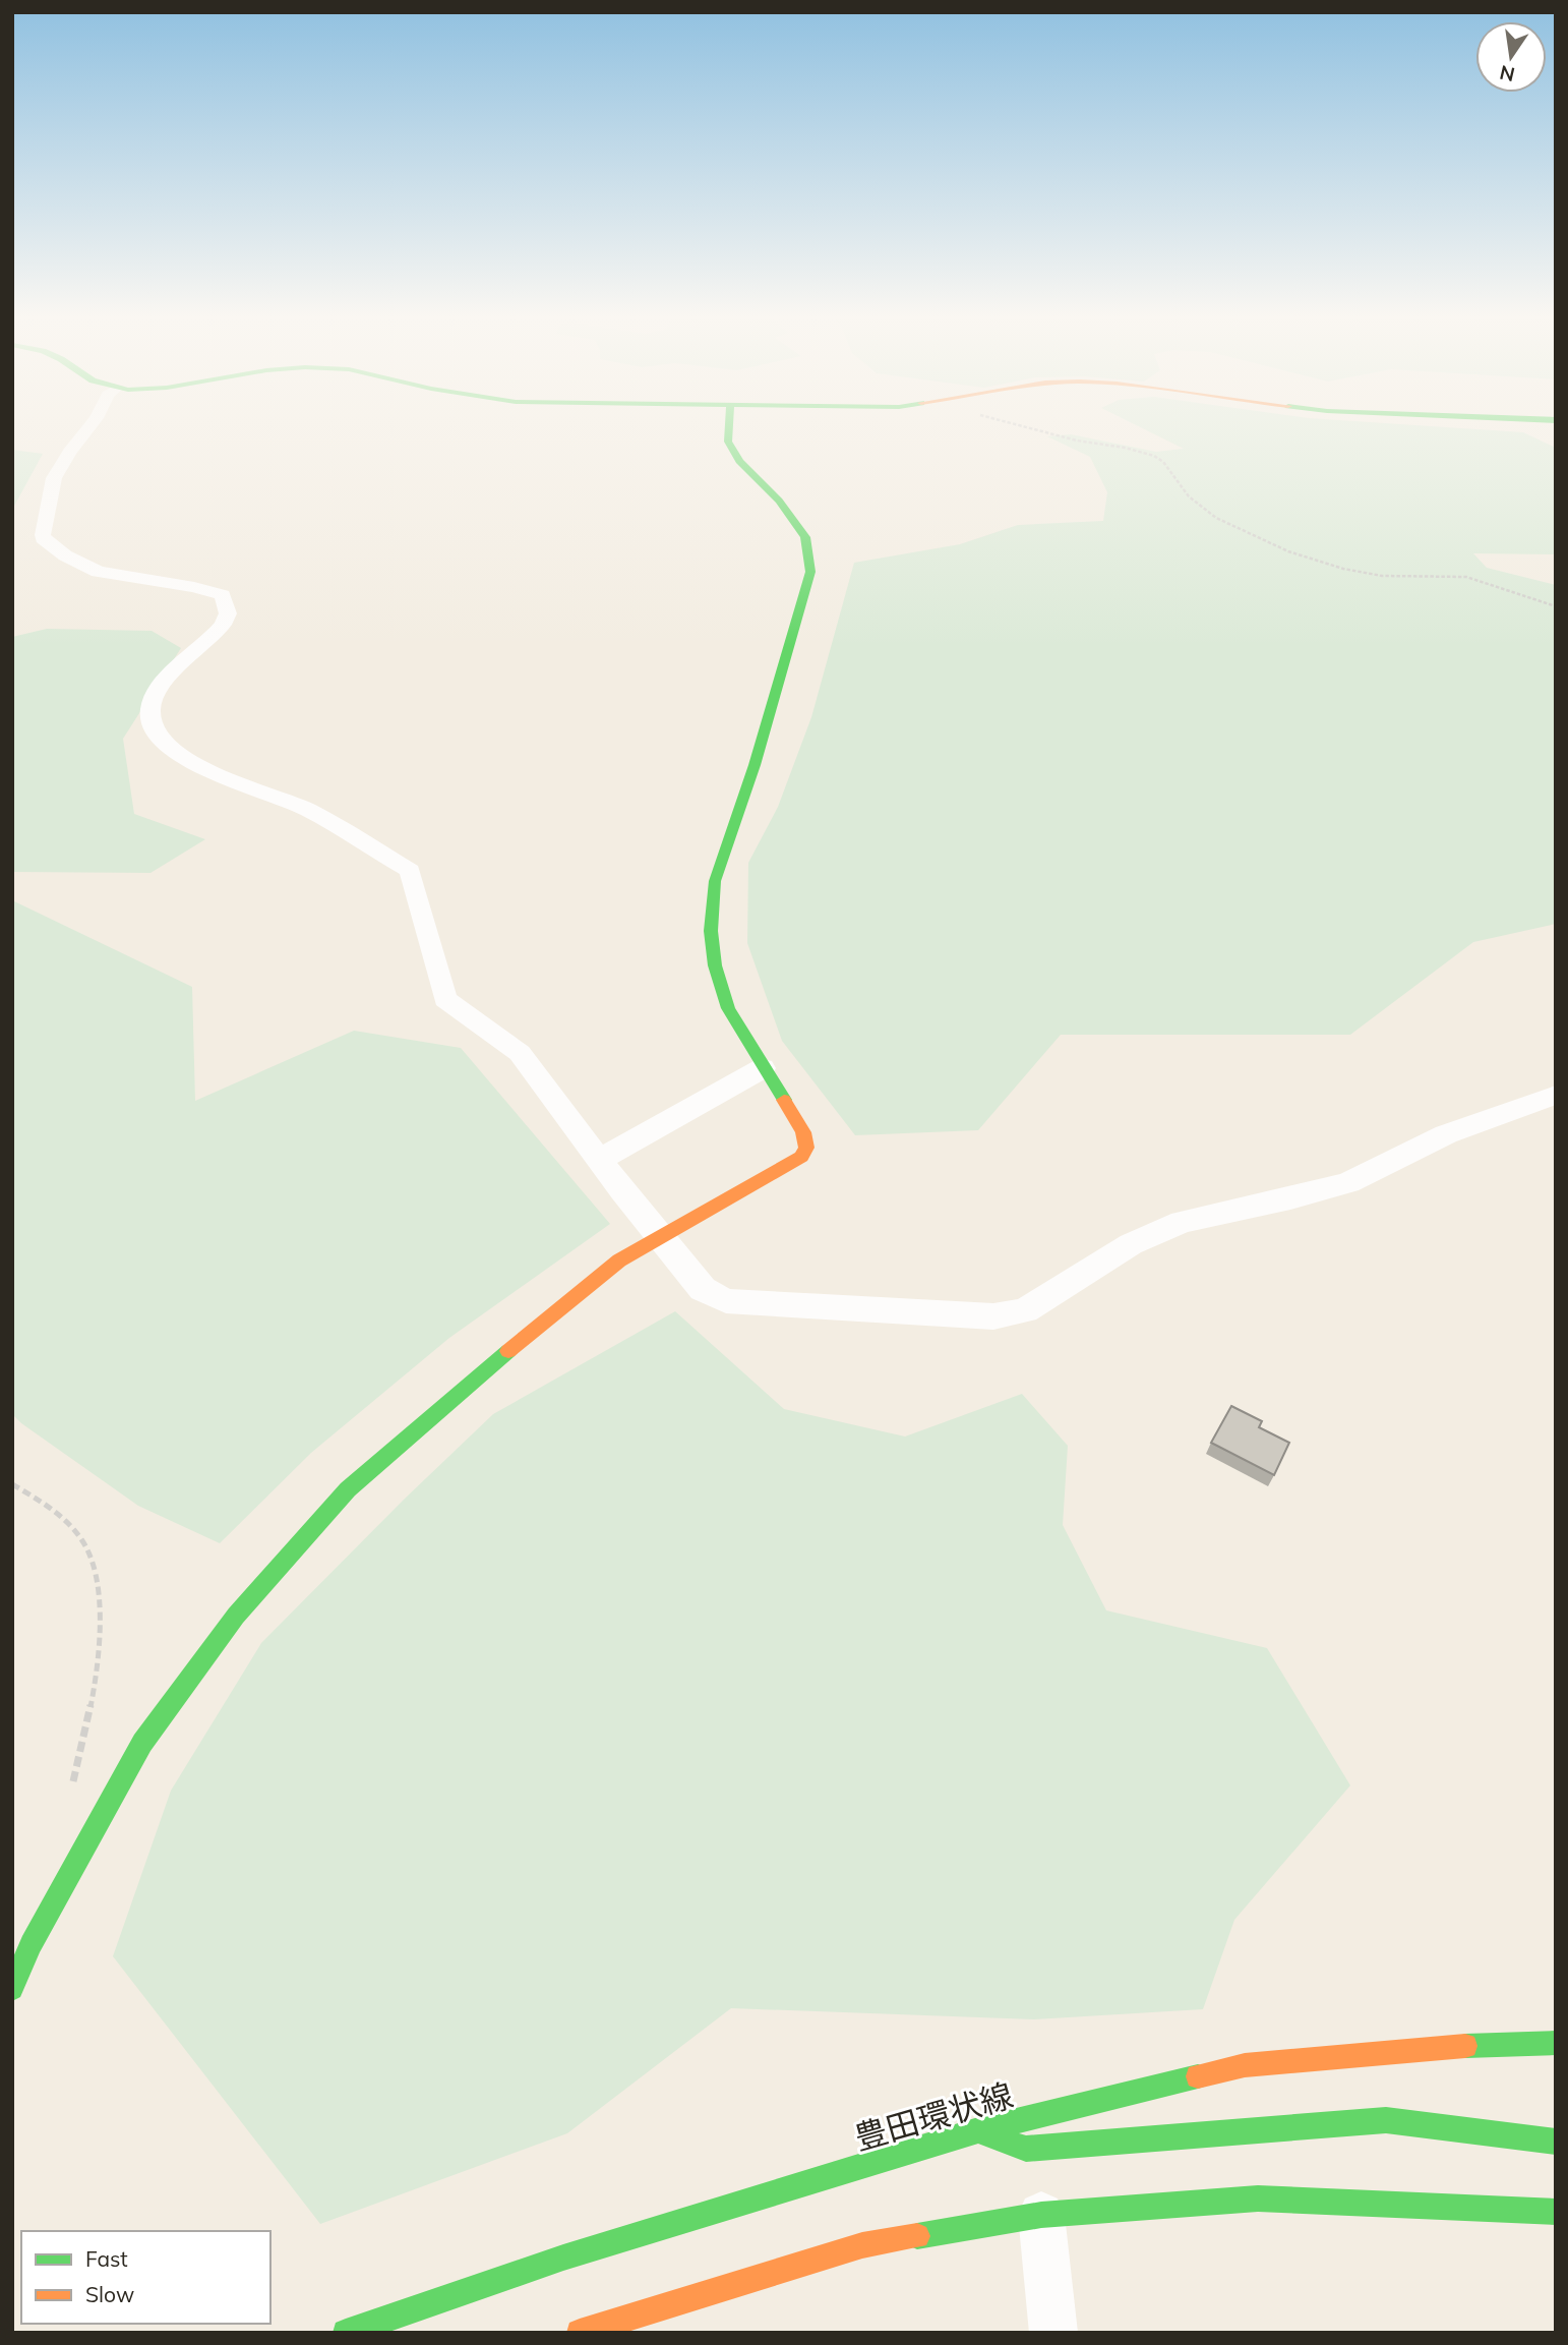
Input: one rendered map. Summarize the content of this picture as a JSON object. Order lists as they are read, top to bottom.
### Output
{
  "streets": {
    "street": ["豊田環状線"]
  },
  "legend": ["Fast", "Slow"],
  "north": "bottom"
}
